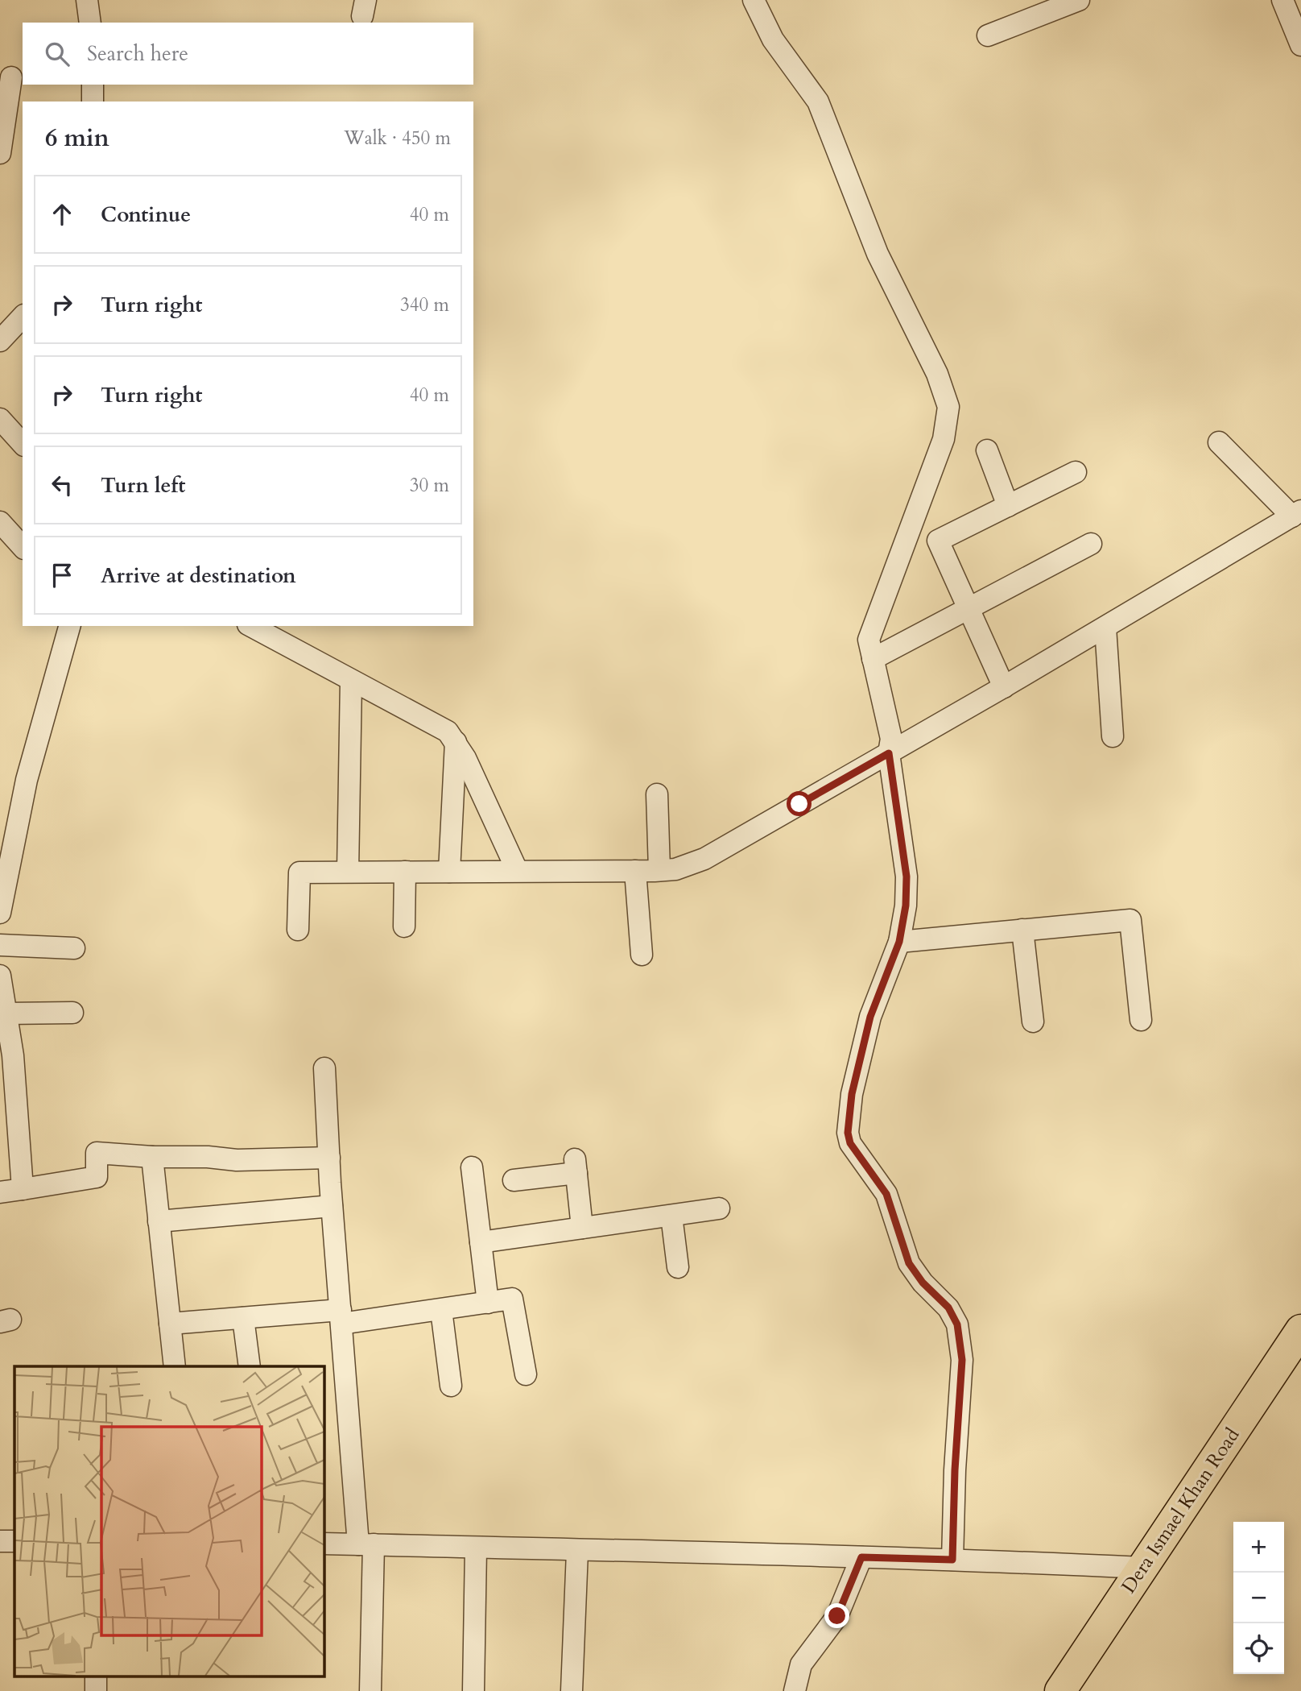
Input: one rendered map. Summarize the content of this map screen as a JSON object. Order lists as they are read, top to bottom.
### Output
{
  "streets": {
    "highway": ["Dera Ismael Khan Road"]
  },
  "page": {
    "search": "Search here",
    "heading": ["6 min", "Walk · 450 m"],
    "list": [
      ["Continue", "40 m"],
      ["Turn right", "340 m"],
      ["Turn right", "40 m"],
      ["Turn left", "30 m"],
      "Arrive at destination"
    ],
    "map_buttons": ["+", "−"]
  }
}
